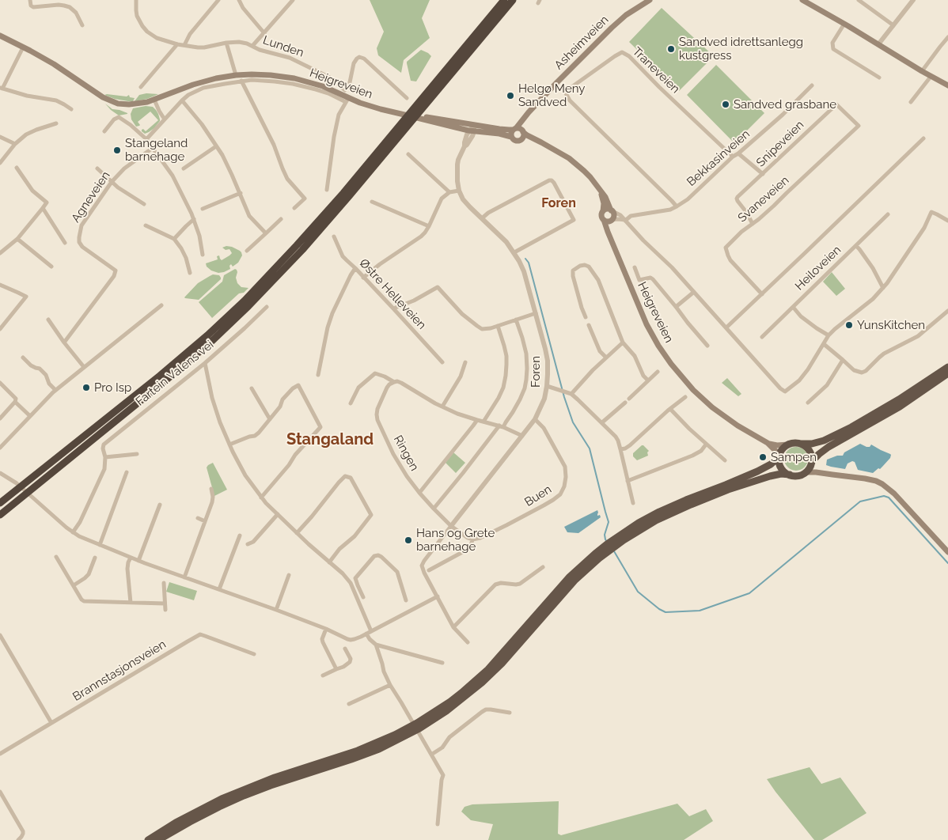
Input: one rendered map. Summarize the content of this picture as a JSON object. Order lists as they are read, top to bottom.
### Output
{
  "streets": {
    "main road": ["Asheimveien", "Heigreveien"],
    "street": [
      "Lunden",
      "Traneveien",
      "Snipeveien",
      "Bekkasinveien",
      "Agneveien",
      "Svaneveien",
      "Heiloveien",
      "Østre Helleveien",
      "Foren",
      "Fartein Valens vei",
      "Ringen",
      "Buen",
      "Brannstasjonsveien"
    ]
  },
  "crossings": [
    ["Asheimveien", "Heigreveien"],
    ["Traneveien", "Bekkasinveien"],
    ["Heigreveien", "Bekkasinveien"],
    ["Heigreveien", "Foren"],
    ["Snipeveien", "Svaneveien"],
    ["Foren", "Ringen"],
    ["Foren", "Buen"]
  ],
  "districts": ["Foren", "Stangaland"],
  "places": [
    "Sandved idrettsanlegg kustgress",
    "Helgø Meny Sandved",
    "Sandved grasbane",
    "Stangeland barnehage",
    "YunsKitchen",
    "Pro Isp",
    "Sampen",
    "Hans og Grete barnehage"
  ]
}
